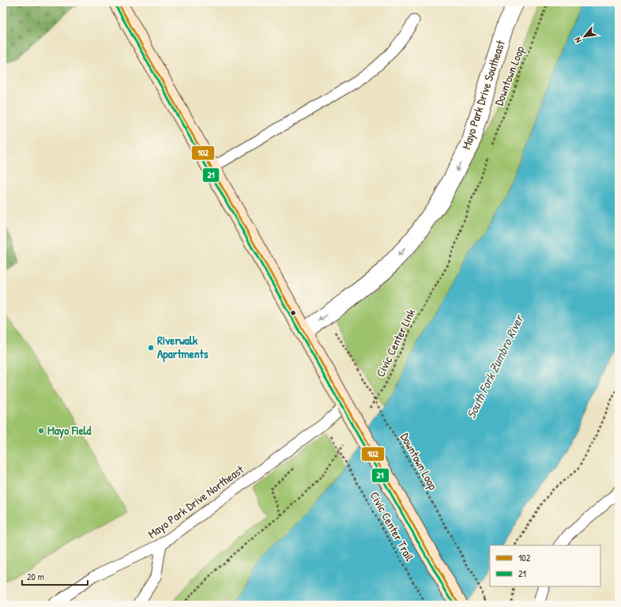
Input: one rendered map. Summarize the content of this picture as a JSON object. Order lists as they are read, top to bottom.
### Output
{
  "streets": {
    "street": ["Mayo Park Drive Southeast"],
    "lane": ["Mayo Park Drive Northeast"],
    "path": ["Downtown Loop", "Civic Center Link", "Civic Center Trail"]
  },
  "one_way": ["Mayo Park Drive Southeast"],
  "water": ["South Fork Zumbro River"],
  "places": ["Riverwalk Apartments", "Mayo Field"],
  "lines": ["transit line 102", "transit line 21"],
  "legend": ["102", "21"],
  "scale_bar": "20 m",
  "north": "bottom left"
}
